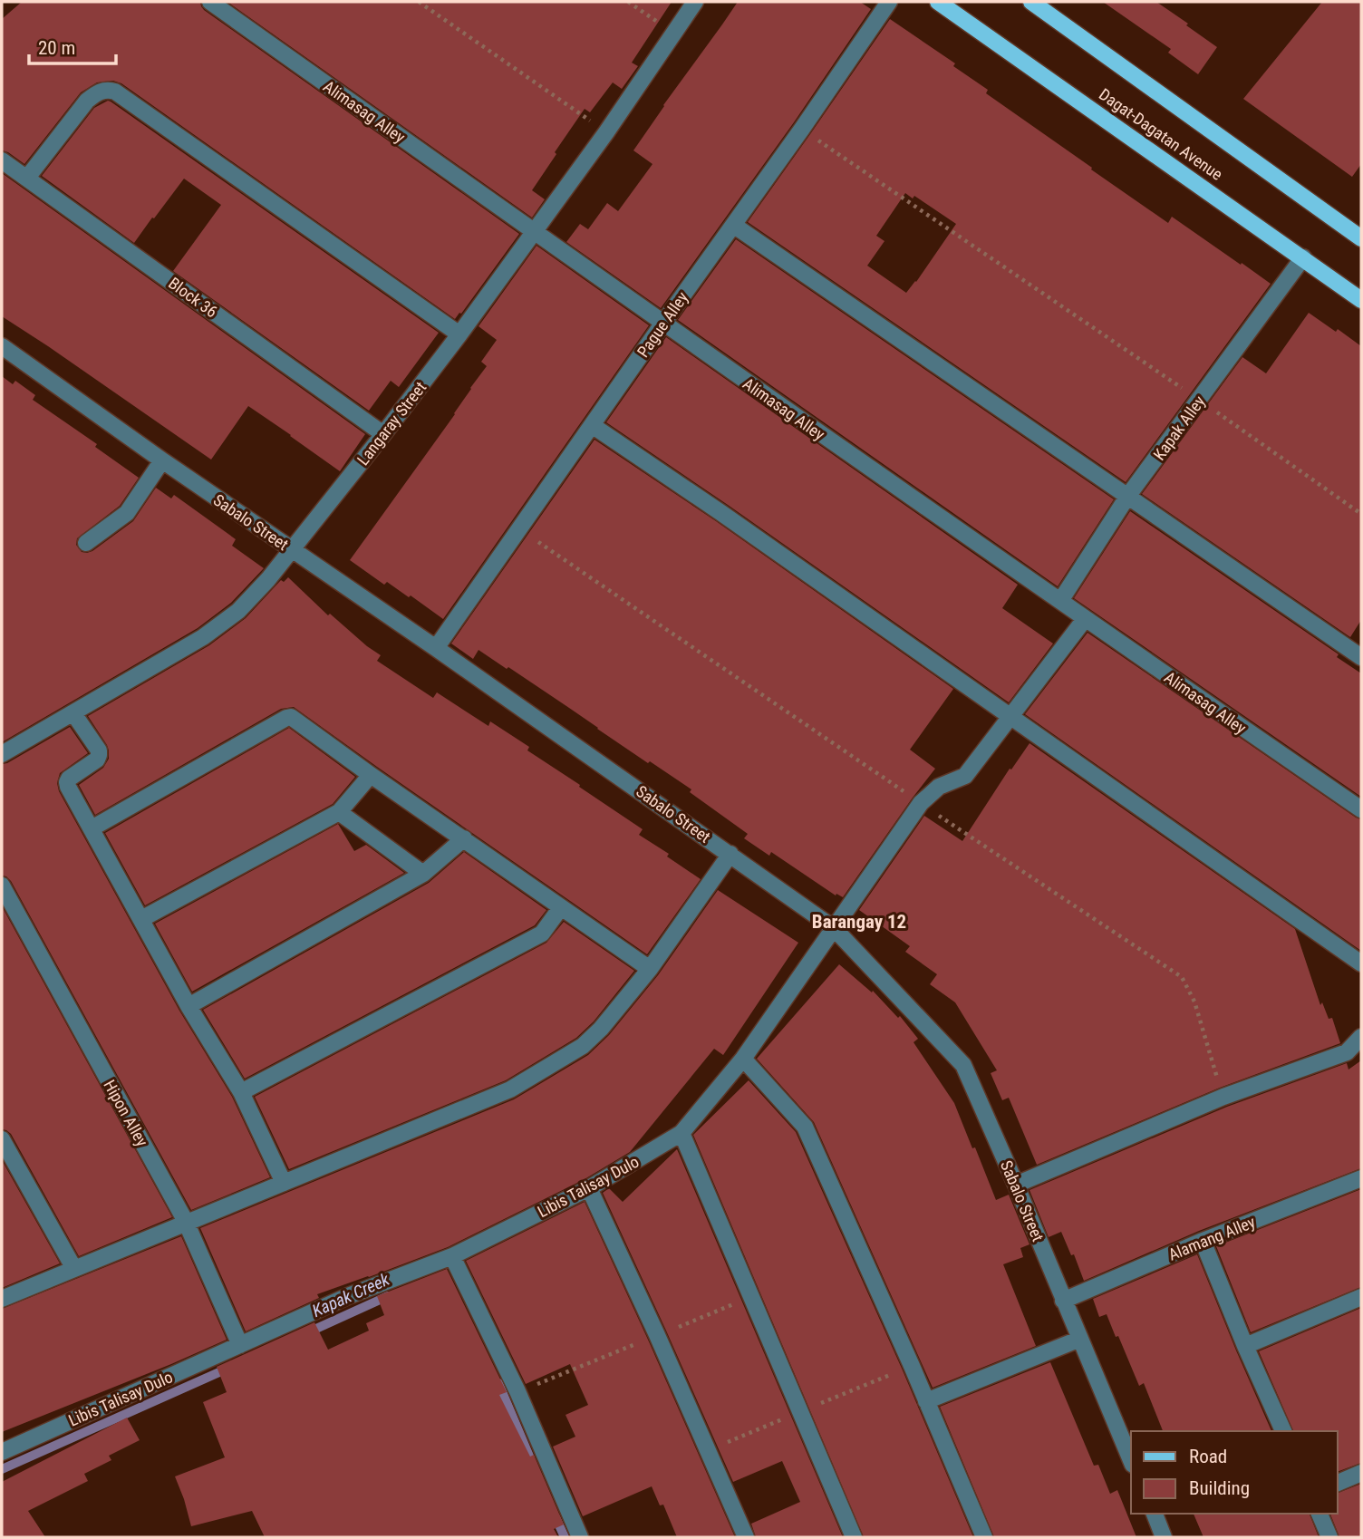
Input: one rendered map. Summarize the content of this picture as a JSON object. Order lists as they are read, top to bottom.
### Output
{
  "streets": {
    "main road": ["Dagat-Dagatan Avenue"],
    "street": [
      "Alimasag Alley",
      "Block 36",
      "Pague Alley",
      "Langaray Street",
      "Kapak Alley",
      "Sabalo Street",
      "Hipon Alley",
      "Libis Talisay Dulo",
      "Alamang Alley"
    ]
  },
  "crossings": [
    ["Alimasag Alley", "Pague Alley"],
    ["Alimasag Alley", "Langaray Street"],
    ["Alimasag Alley", "Kapak Alley"],
    ["Alimasag Alley", "Libis Talisay Dulo"],
    ["Dagat-Dagatan Avenue", "Kapak Alley"],
    ["Block 36", "Langaray Street"],
    ["Pague Alley", "Sabalo Street"],
    ["Langaray Street", "Sabalo Street"],
    ["Sabalo Street", "Libis Talisay Dulo"],
    ["Sabalo Street", "Alamang Alley"],
    ["Hipon Alley", "Libis Talisay Dulo"]
  ],
  "districts": ["Barangay 12"],
  "water": ["Kapak Creek"],
  "legend": ["Road", "Building"],
  "scale_bar": "20 m"
}
